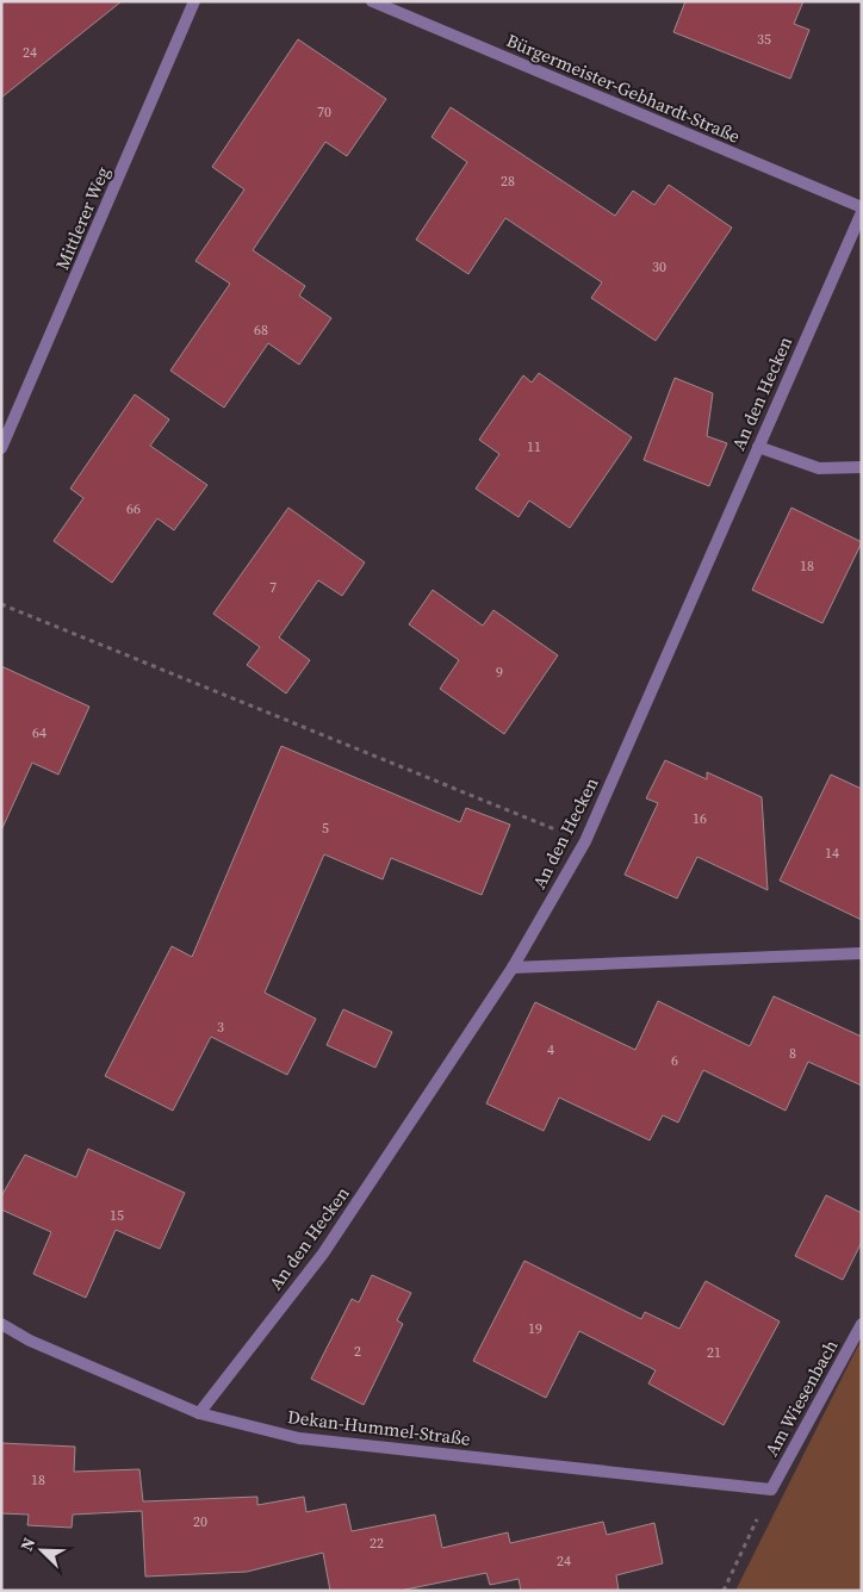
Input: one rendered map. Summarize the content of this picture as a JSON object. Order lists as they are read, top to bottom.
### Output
{
  "streets": {
    "street": [
      "Bürgermeister-Gebhardt-Straße",
      "Mittlerer Weg",
      "An den Hecken",
      "Am Wiesenbach",
      "Dekan-Hummel-Straße"
    ]
  },
  "crossings": [
    ["An den Hecken", "Dekan-Hummel-Straße"],
    ["Am Wiesenbach", "Dekan-Hummel-Straße"]
  ],
  "house_numbers": [
    "35",
    "24",
    "70",
    "28",
    "30",
    "68",
    "11",
    "66",
    "18",
    "7",
    "9",
    "64",
    "16",
    "5",
    "14",
    "3",
    "4",
    "8",
    "6",
    "15",
    "19",
    "2",
    "21",
    "18",
    "20",
    "22",
    "24"
  ],
  "north": "top left"
}
